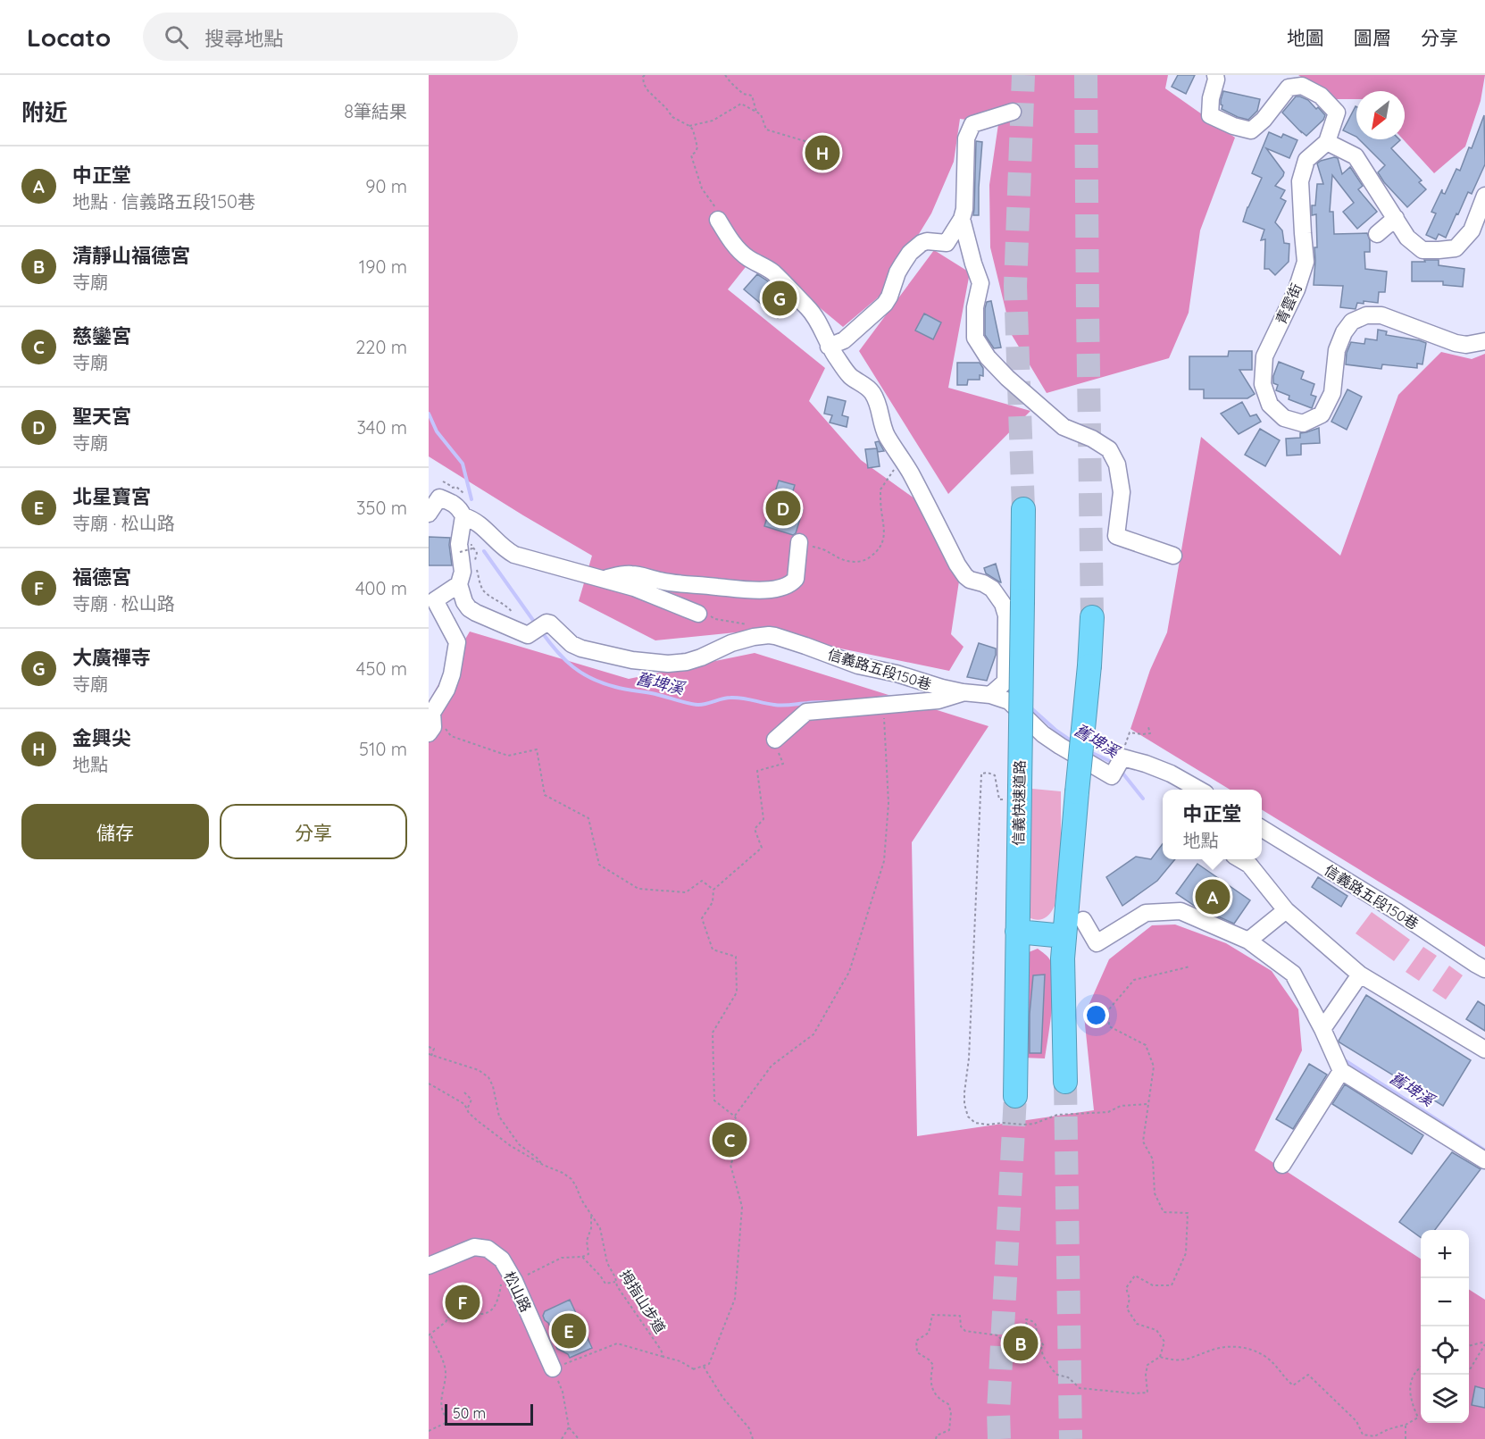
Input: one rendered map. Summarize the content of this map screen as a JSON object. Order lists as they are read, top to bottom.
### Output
{
  "streets": {
    "highway": ["信義快速道路"],
    "street": ["青雲街", "信義路五段150巷", "松山路"],
    "path": ["拇指山步道"]
  },
  "water": ["舊埤溪"],
  "scale_bar": "50 m",
  "north": "bottom left",
  "page": {
    "header": "Locato",
    "search": "搜尋地點",
    "nav": ["地圖", "圖層", "分享"],
    "heading": ["附近", "8筆結果"],
    "pins": [
      "H",
      "G",
      "D",
      "A",
      "C",
      "F",
      "E",
      "B"
    ],
    "list": [
      {
        "mark": "A",
        "name": "中正堂",
        "note": "地點 · 信義路五段150巷",
        "value": "90 m"
      },
      {
        "mark": "B",
        "name": "清靜山福德宮",
        "note": "寺廟",
        "value": "190 m"
      },
      {
        "mark": "C",
        "name": "慈鑾宮",
        "note": "寺廟",
        "value": "220 m"
      },
      {
        "mark": "D",
        "name": "聖天宮",
        "note": "寺廟",
        "value": "340 m"
      },
      {
        "mark": "E",
        "name": "北星寶宮",
        "note": "寺廟 · 松山路",
        "value": "350 m"
      },
      {
        "mark": "F",
        "name": "福德宮",
        "note": "寺廟 · 松山路",
        "value": "400 m"
      },
      {
        "mark": "G",
        "name": "大廣禪寺",
        "note": "寺廟",
        "value": "450 m"
      },
      {
        "mark": "H",
        "name": "金興尖",
        "note": "地點",
        "value": "510 m"
      }
    ],
    "buttons": ["儲存", "分享"],
    "popup": ["中正堂", "地點"],
    "map_buttons": ["+", "−"],
    "scale": "50 m"
  }
}
